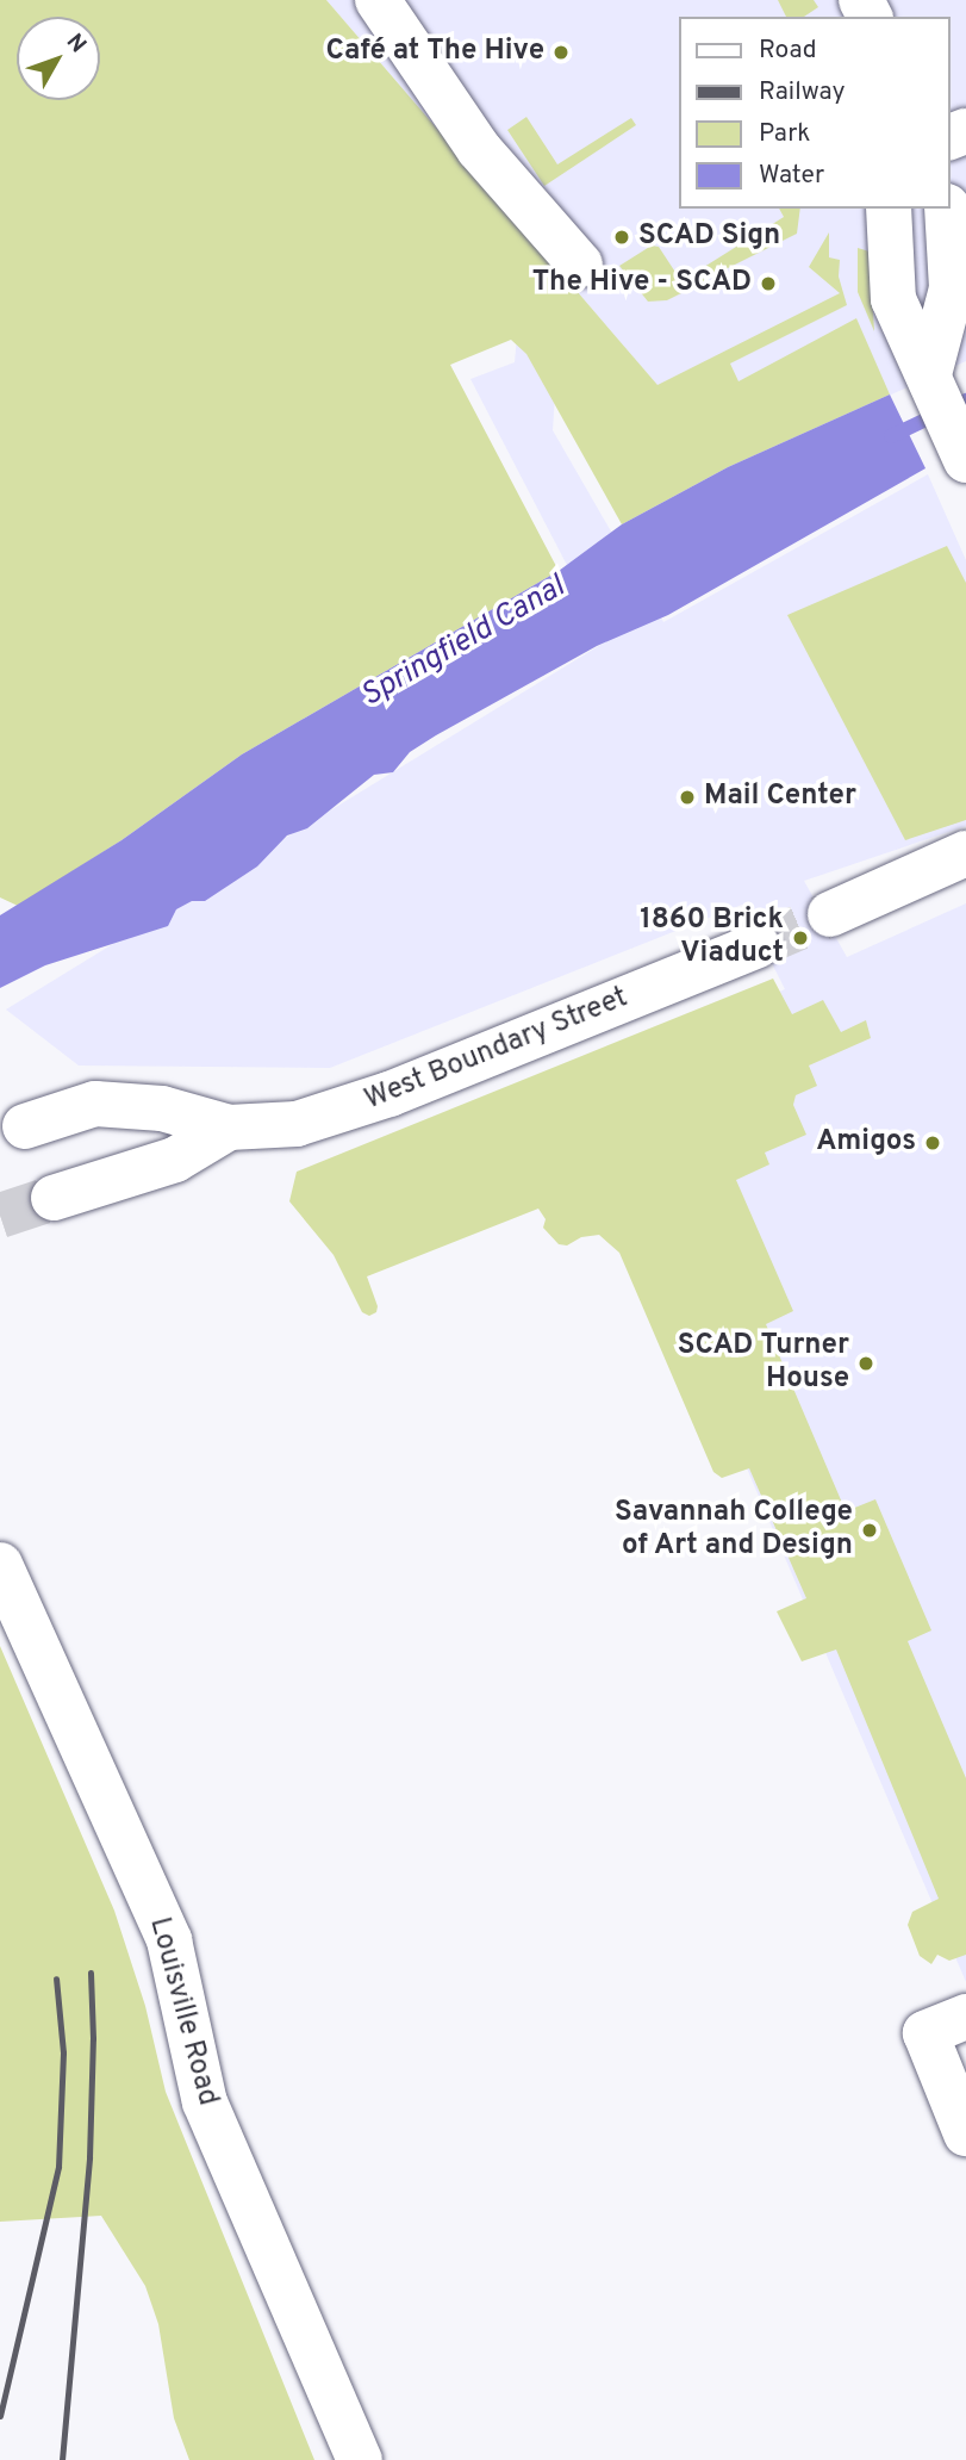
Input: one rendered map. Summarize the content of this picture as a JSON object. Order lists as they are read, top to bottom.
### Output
{
  "streets": {
    "street": ["West Boundary Street", "Louisville Road"]
  },
  "water": ["Springfield Canal"],
  "places": [
    "Café at The Hive",
    "SCAD Sign",
    "The Hive - SCAD",
    "Mail Center",
    "1860 Brick Viaduct",
    "Amigos",
    "SCAD Turner House",
    "Savannah College of Art and Design"
  ],
  "legend": [
    "Road",
    "Railway",
    "Park",
    "Water"
  ],
  "north": "top right"
}
